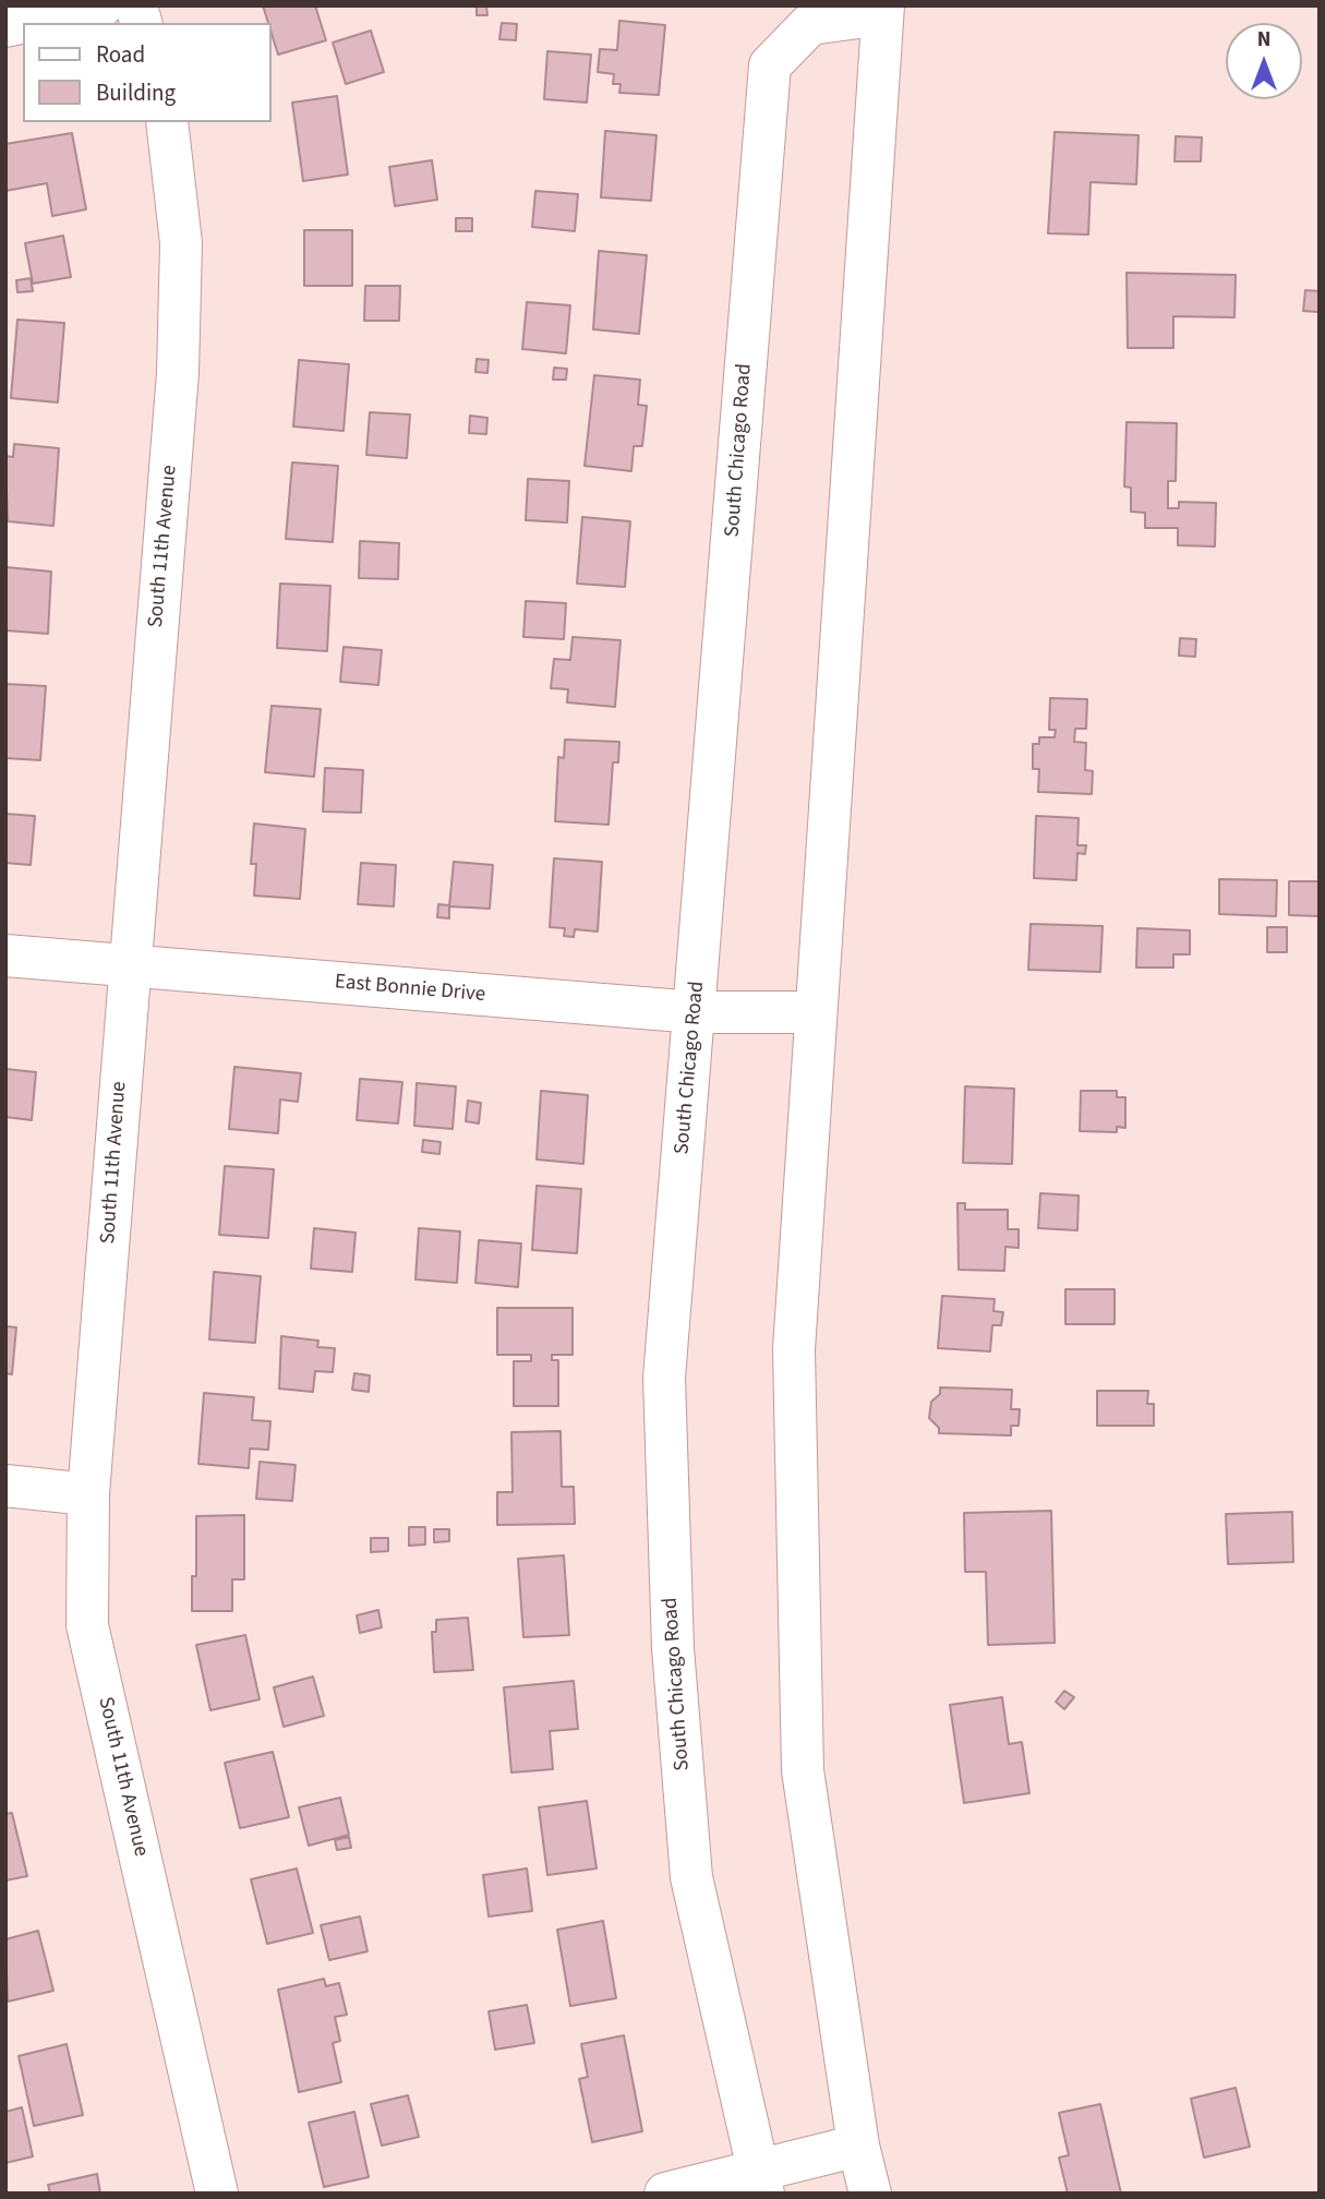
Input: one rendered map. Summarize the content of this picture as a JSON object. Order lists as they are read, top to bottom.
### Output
{
  "streets": {
    "street": ["South Chicago Road", "South 11th Avenue", "East Bonnie Drive"]
  },
  "crossings": [
    ["South Chicago Road", "East Bonnie Drive"],
    ["South 11th Avenue", "East Bonnie Drive"]
  ],
  "legend": ["Road", "Building"],
  "north": "top"
}
